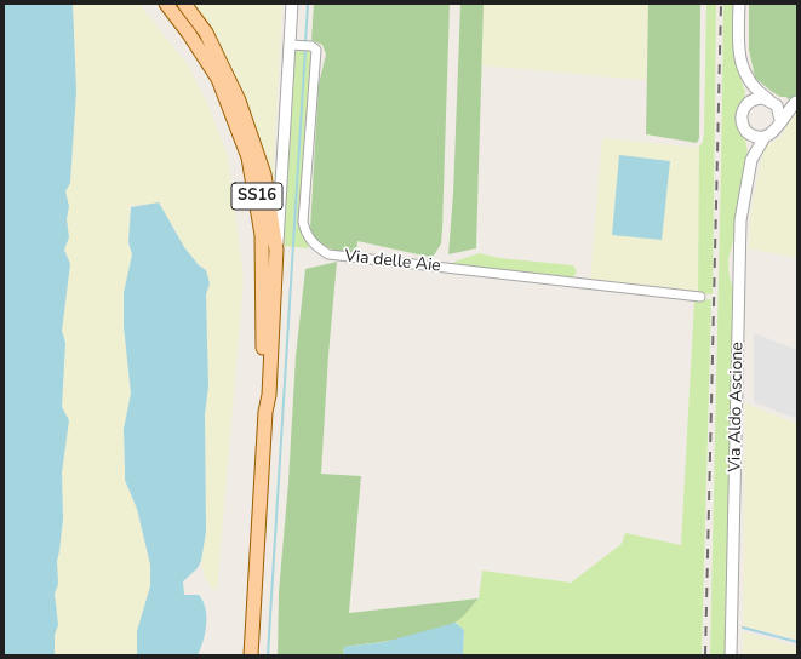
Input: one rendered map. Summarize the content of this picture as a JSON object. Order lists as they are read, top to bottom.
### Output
{
  "streets": {
    "main road": ["SS16"],
    "street": ["Via delle Aie", "Via Aldo Ascione"]
  }
}
